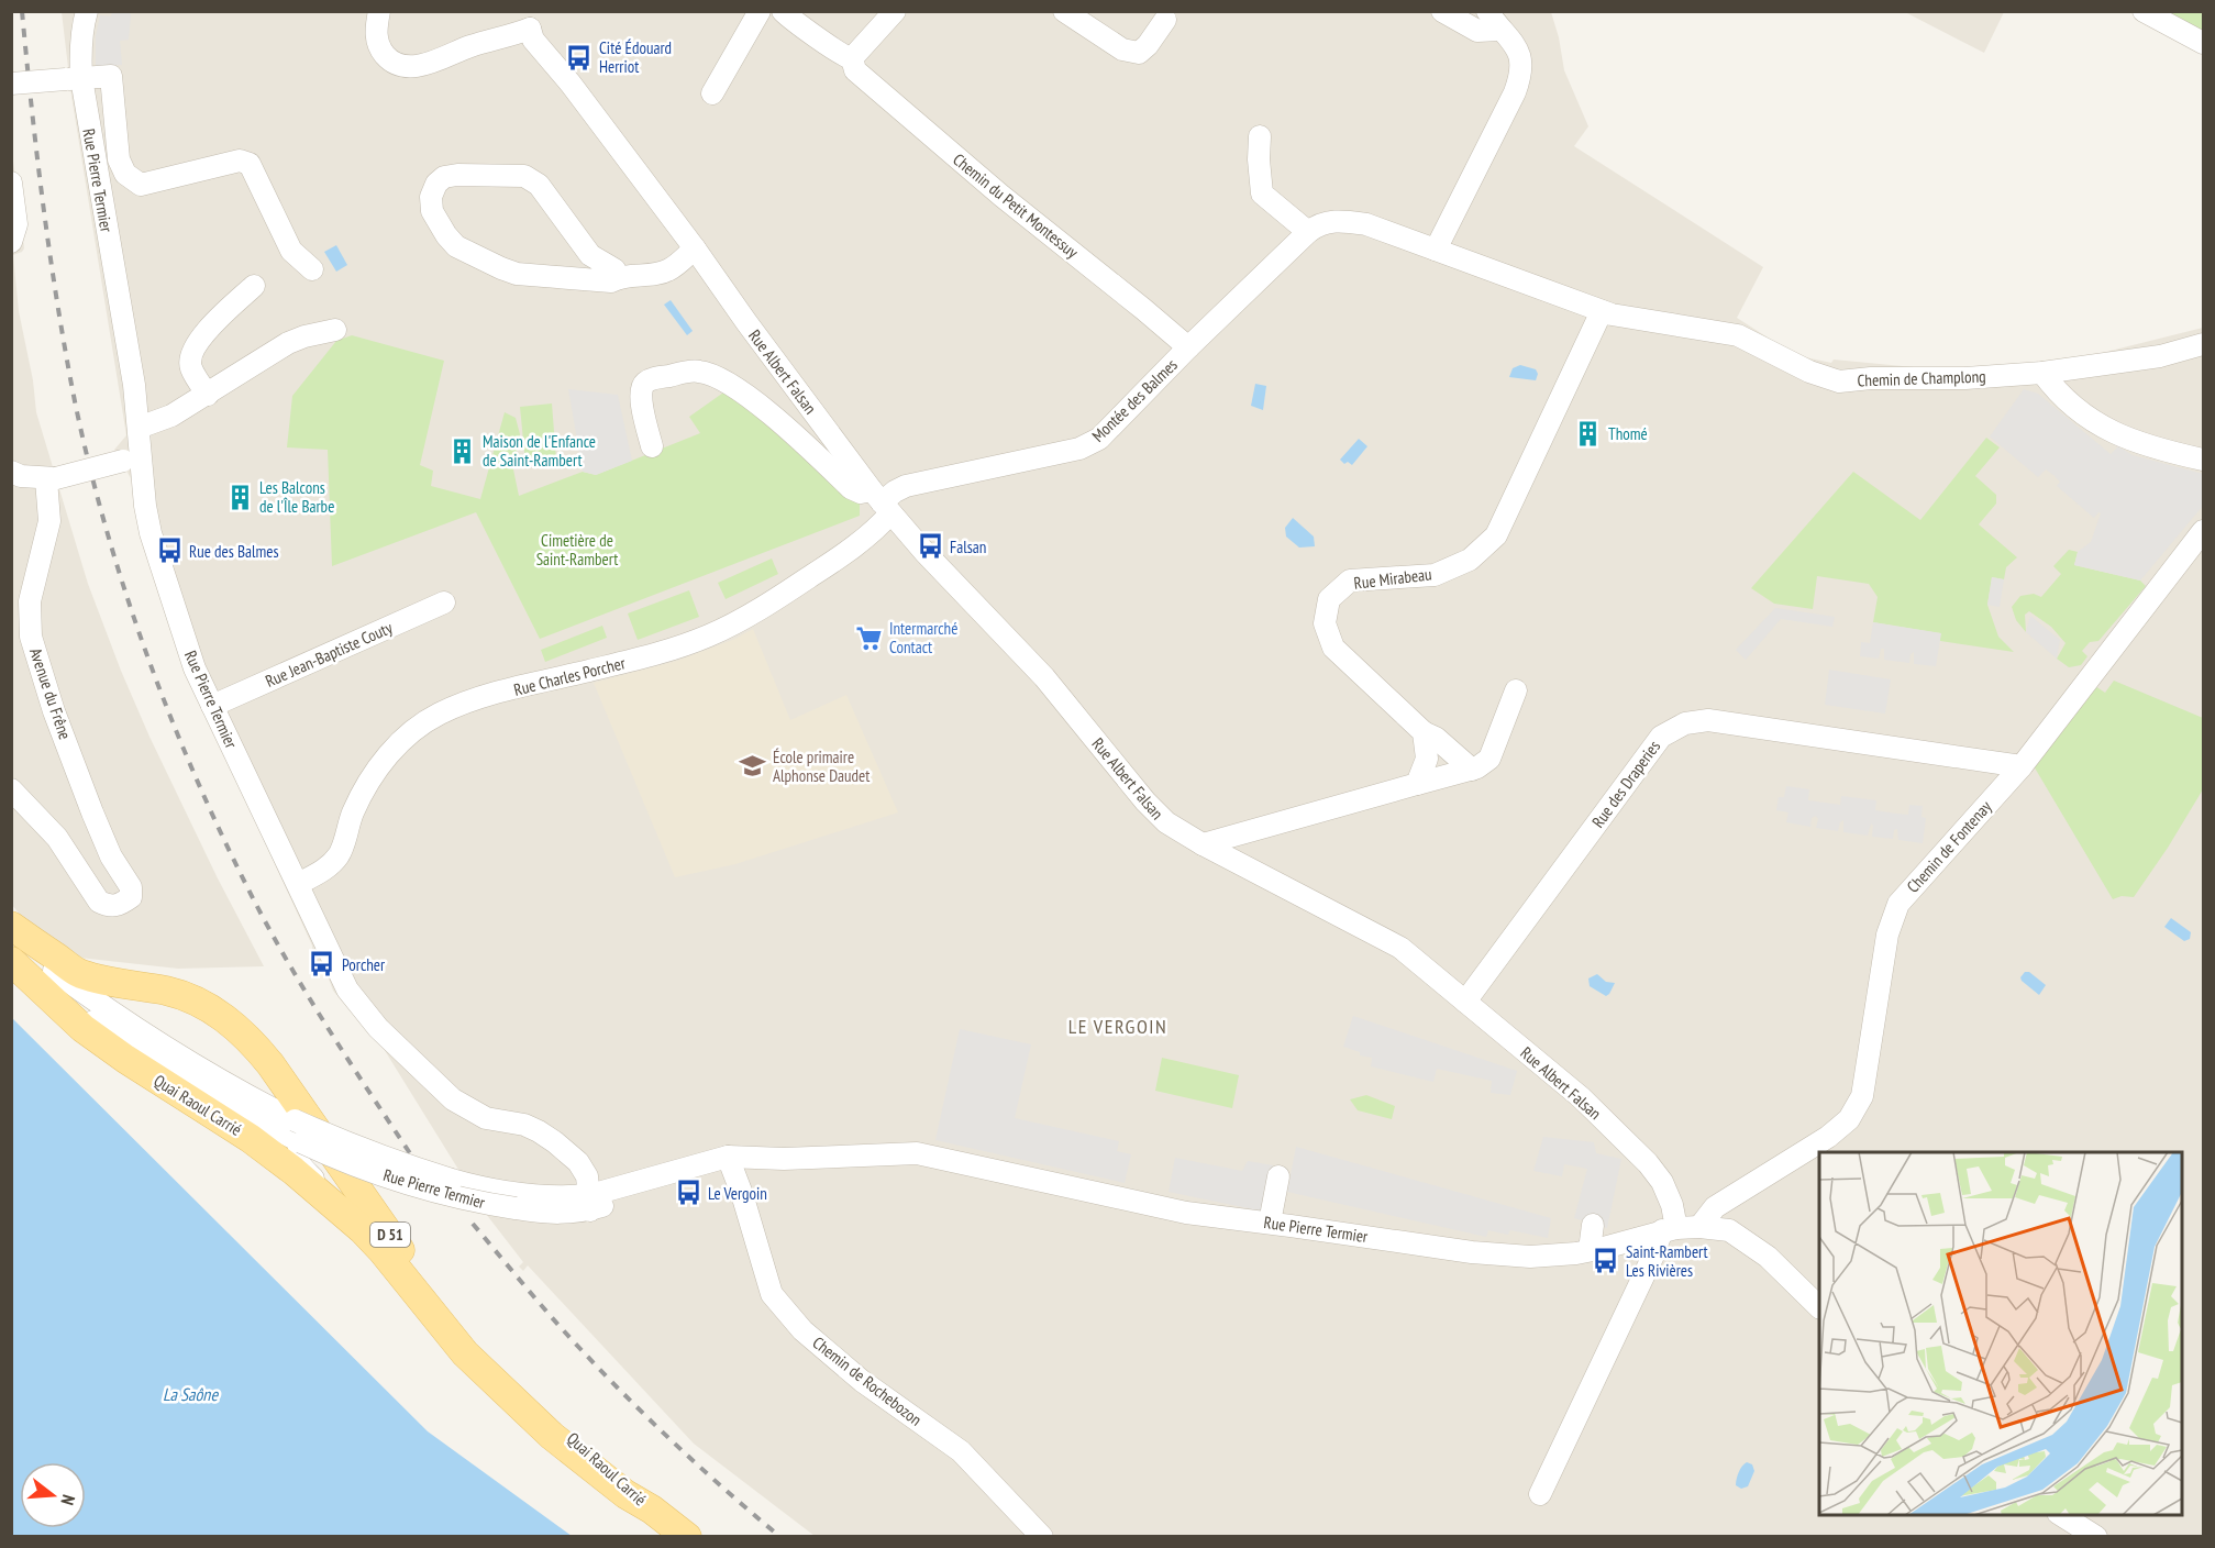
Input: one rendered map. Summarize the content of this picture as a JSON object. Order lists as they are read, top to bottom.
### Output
{
  "streets": {
    "main road": ["Quai Raoul Carrié", "D 51"],
    "street": [
      "Rue Pierre Termier",
      "Chemin du Petit Montessuy",
      "Rue Albert Falsan",
      "Chemin de Champlong",
      "Montée des Balmes",
      "Rue Mirabeau",
      "Rue Jean-Baptiste Couty",
      "Rue Charles Porcher",
      "Avenue du Frêne",
      "Rue des Draperies",
      "Chemin de Fontenay",
      "Chemin de Rochebozon"
    ]
  },
  "crossings": [
    ["Rue Pierre Termier", "Rue Albert Falsan"],
    ["Rue Pierre Termier", "Rue Jean-Baptiste Couty"],
    ["Rue Pierre Termier", "Rue Charles Porcher"],
    ["Rue Pierre Termier", "Chemin de Fontenay"],
    ["Rue Pierre Termier", "Quai Raoul Carrié"],
    ["Rue Pierre Termier", "Chemin de Rochebozon"],
    ["Chemin du Petit Montessuy", "Montée des Balmes"],
    ["Rue Albert Falsan", "Montée des Balmes"],
    ["Rue Albert Falsan", "Rue Charles Porcher"],
    ["Rue Albert Falsan", "Rue des Draperies"],
    ["Chemin de Champlong", "Montée des Balmes"],
    ["Montée des Balmes", "Rue Mirabeau"],
    ["Montée des Balmes", "Rue Charles Porcher"],
    ["Rue des Draperies", "Chemin de Fontenay"],
    ["Quai Raoul Carrié", "D 51"]
  ],
  "districts": ["LE VERGOIN"],
  "water": ["La Saône"],
  "parks": ["Cimetière de Saint-Rambert"],
  "places": {
    "bus stop": [
      "Cité Édouard Herriot",
      "Falsan",
      "Rue des Balmes",
      "Porcher",
      "Le Vergoin",
      "Saint-Rambert Les Rivières"
    ],
    "building": ["Thomé", "Maison de l'Enfance de Saint-Rambert", "Les Balcons de l'Île Barbe"],
    "supermarket": ["Intermarché Contact"],
    "school or university": ["École primaire Alphonse Daudet"]
  },
  "north": "right"
}
